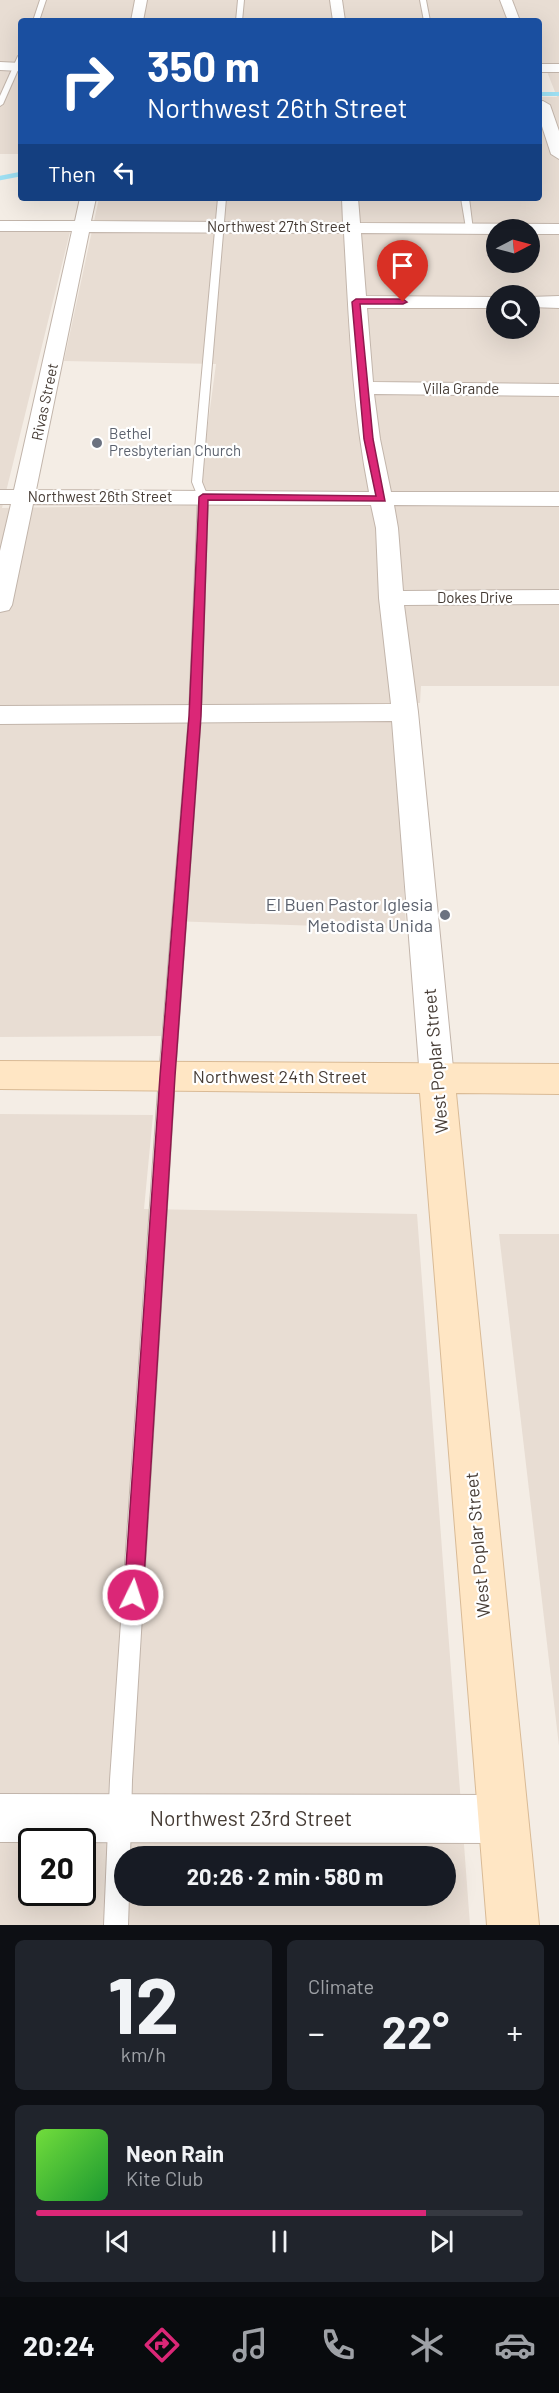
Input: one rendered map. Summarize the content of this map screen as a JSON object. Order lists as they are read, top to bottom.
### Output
{
  "streets": {
    "street": [
      "Northwest 27th Street",
      "Villa Grande",
      "Rivas Street",
      "Northwest 26th Street",
      "Dokes Drive",
      "West Poplar Street",
      "Northwest 24th Street",
      "Northwest 23rd Street"
    ]
  },
  "crossings": [
    ["Northwest 27th Street", "Rivas Street"],
    ["Northwest 27th Street", "West Poplar Street"],
    ["Villa Grande", "West Poplar Street"],
    ["Rivas Street", "Northwest 26th Street"],
    ["Northwest 26th Street", "West Poplar Street"],
    ["Dokes Drive", "West Poplar Street"],
    ["West Poplar Street", "Northwest 24th Street"],
    ["West Poplar Street", "Northwest 23rd Street"]
  ],
  "places": ["Bethel Presbyterian Church", "El Buen Pastor Iglesia Metodista Unida"],
  "north": "right",
  "page": {
    "turn": ["350 m", "Northwest 26th Street"],
    "then": "Then",
    "limit": "20",
    "trip": "20:26 · 2 min · 580 m",
    "tile": [
      ["12", "km/h"],
      "Climate"
    ],
    "heat": ["−", "22°", "+"],
    "song": ["Neon Rain", "Kite Club"],
    "tabs": "20:24"
  }
}
